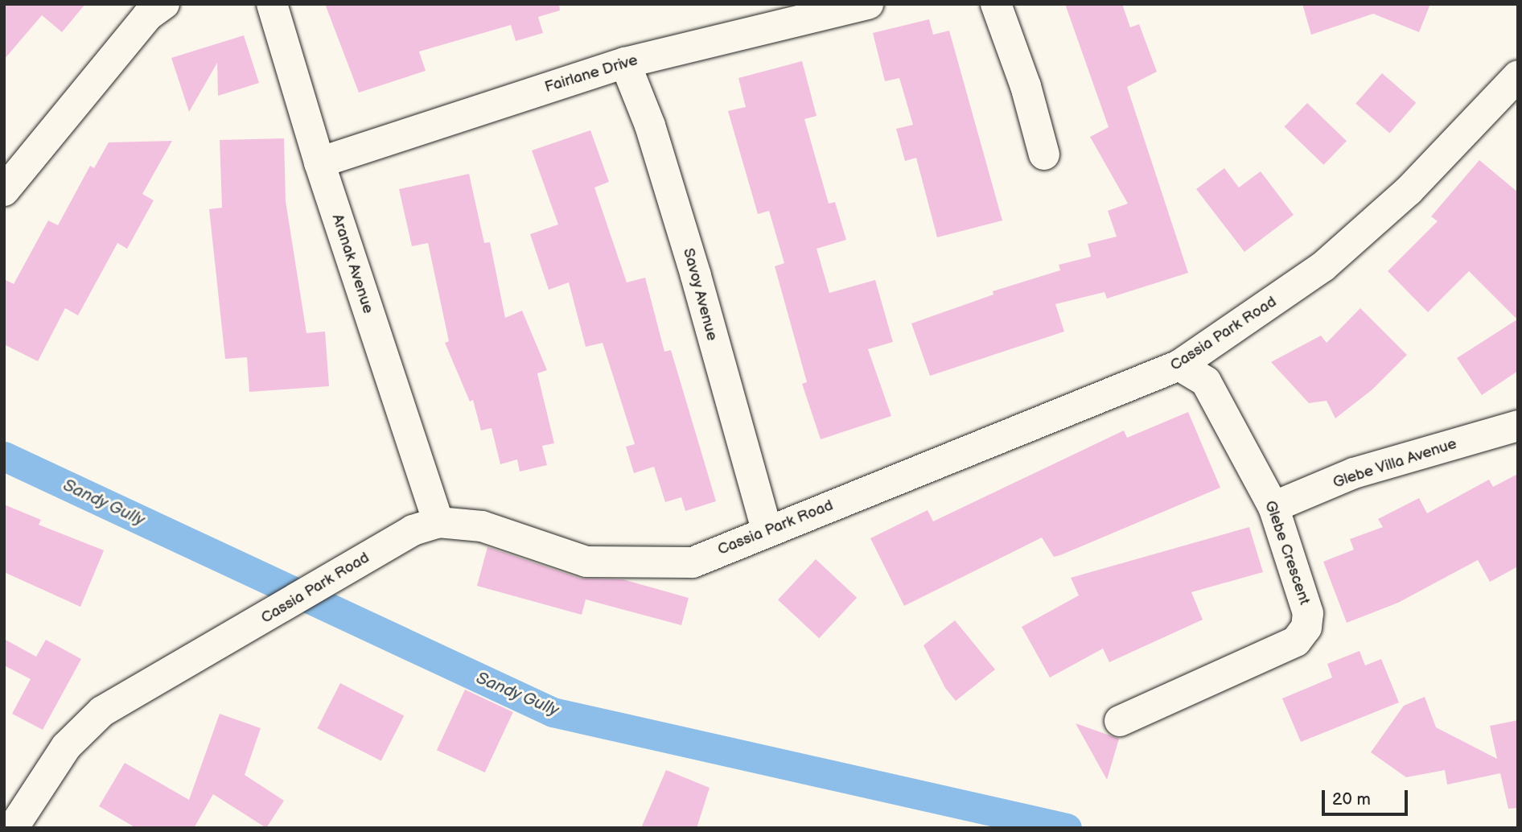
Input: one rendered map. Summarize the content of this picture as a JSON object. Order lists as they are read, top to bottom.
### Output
{
  "streets": {
    "street": [
      "Fairlane Drive",
      "Aranak Avenue",
      "Savoy Avenue",
      "Cassia Park Road",
      "Glebe Villa Avenue",
      "Glebe Crescent"
    ]
  },
  "crossings": [
    ["Fairlane Drive", "Aranak Avenue"],
    ["Fairlane Drive", "Savoy Avenue"],
    ["Aranak Avenue", "Cassia Park Road"],
    ["Savoy Avenue", "Cassia Park Road"],
    ["Cassia Park Road", "Glebe Crescent"],
    ["Glebe Villa Avenue", "Glebe Crescent"]
  ],
  "water": ["Sandy Gully"],
  "scale_bar": "20 m"
}
